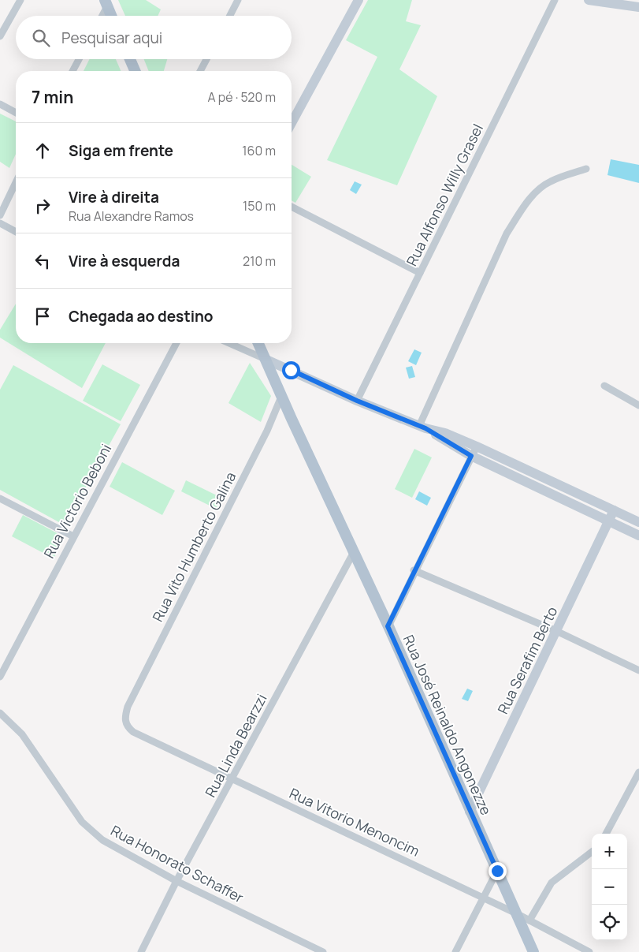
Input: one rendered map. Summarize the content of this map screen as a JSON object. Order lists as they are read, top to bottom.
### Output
{
  "streets": {
    "main road": ["Rua Serafim Berto", "Rua José Reinaldo Angonezze"],
    "street": [
      "Rua Alfonso Willy Grasel",
      "Rua Victorio Beboni",
      "Rua Vito Humberto Galina",
      "Rua Linda Bearzzi",
      "Rua Vitorio Menoncim",
      "Rua Honorato Schaffer"
    ]
  },
  "crossings": [
    ["Rua Vito Humberto Galina", "Rua José Reinaldo Angonezze"],
    ["Rua Vito Humberto Galina", "Rua Vitorio Menoncim"],
    ["Rua Serafim Berto", "Rua José Reinaldo Angonezze"],
    ["Rua José Reinaldo Angonezze", "Rua Linda Bearzzi"],
    ["Rua José Reinaldo Angonezze", "Rua Vitorio Menoncim"],
    ["Rua Linda Bearzzi", "Rua Vitorio Menoncim"],
    ["Rua Linda Bearzzi", "Rua Honorato Schaffer"]
  ],
  "page": {
    "search": "Pesquisar aqui",
    "heading": ["7 min", "A pé · 520 m"],
    "list": [
      ["Siga em frente", "160 m"],
      ["Vire à direita", "Rua Alexandre Ramos", "150 m"],
      ["Vire à esquerda", "210 m"],
      "Chegada ao destino"
    ],
    "map_buttons": ["+", "−"]
  }
}
